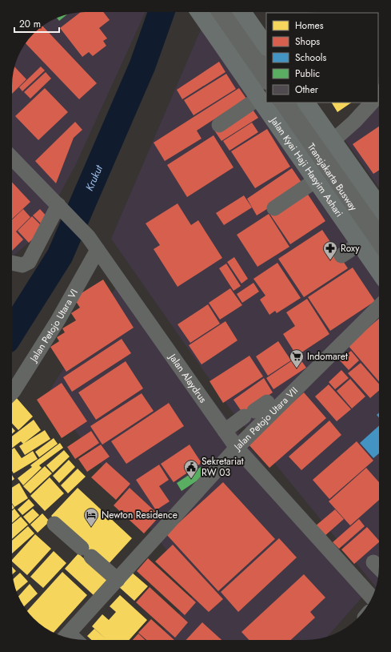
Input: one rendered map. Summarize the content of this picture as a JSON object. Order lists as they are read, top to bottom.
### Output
{
  "streets": {
    "main road": ["Jalan Kyai Haji Hasyim Ashari"],
    "street": [
      "Transjakarta Busway",
      "Jalan Petojo Utara VI",
      "Jalan Alaydrus",
      "Jalan Petojo Utara VII"
    ]
  },
  "crossings": [
    ["Jalan Petojo Utara VI", "Jalan Alaydrus"],
    ["Jalan Alaydrus", "Jalan Petojo Utara VII"]
  ],
  "water": ["Krukut"],
  "places": {
    "pharmacy": ["Roxy"],
    "supermarket": ["Indomaret"],
    "public building": ["Sekretariat RW 03"],
    "hotel": ["Newton Residence"]
  },
  "legend": [
    "Homes",
    "Shops",
    "Schools",
    "Public",
    "Other"
  ],
  "scale_bar": "20 m"
}
